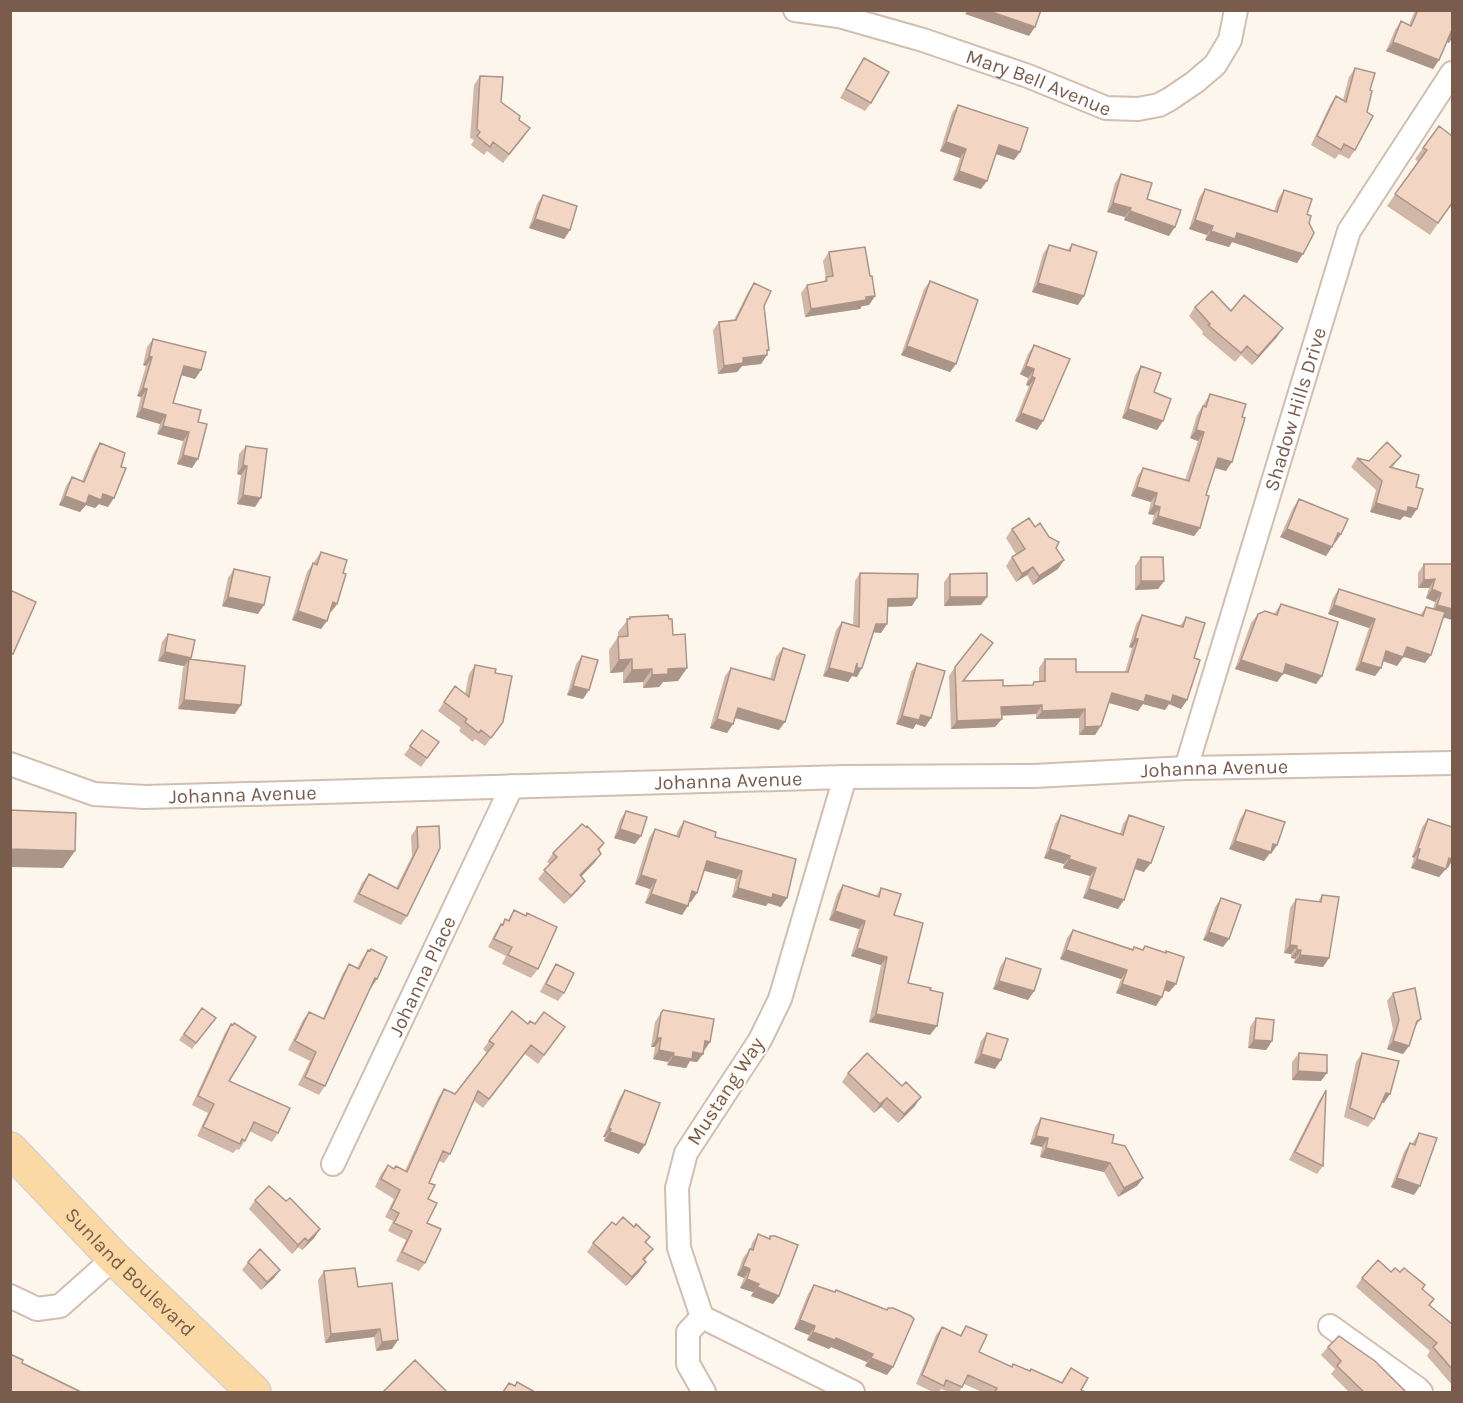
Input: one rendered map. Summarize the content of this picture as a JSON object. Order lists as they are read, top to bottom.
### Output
{
  "streets": {
    "main road": ["Sunland Boulevard"],
    "street": [
      "Mary Bell Avenue",
      "Shadow Hills Drive",
      "Johanna Avenue",
      "Johanna Place",
      "Mustang Way"
    ]
  },
  "crossings": [
    ["Shadow Hills Drive", "Johanna Avenue"],
    ["Johanna Avenue", "Johanna Place"],
    ["Johanna Avenue", "Mustang Way"]
  ]
}
